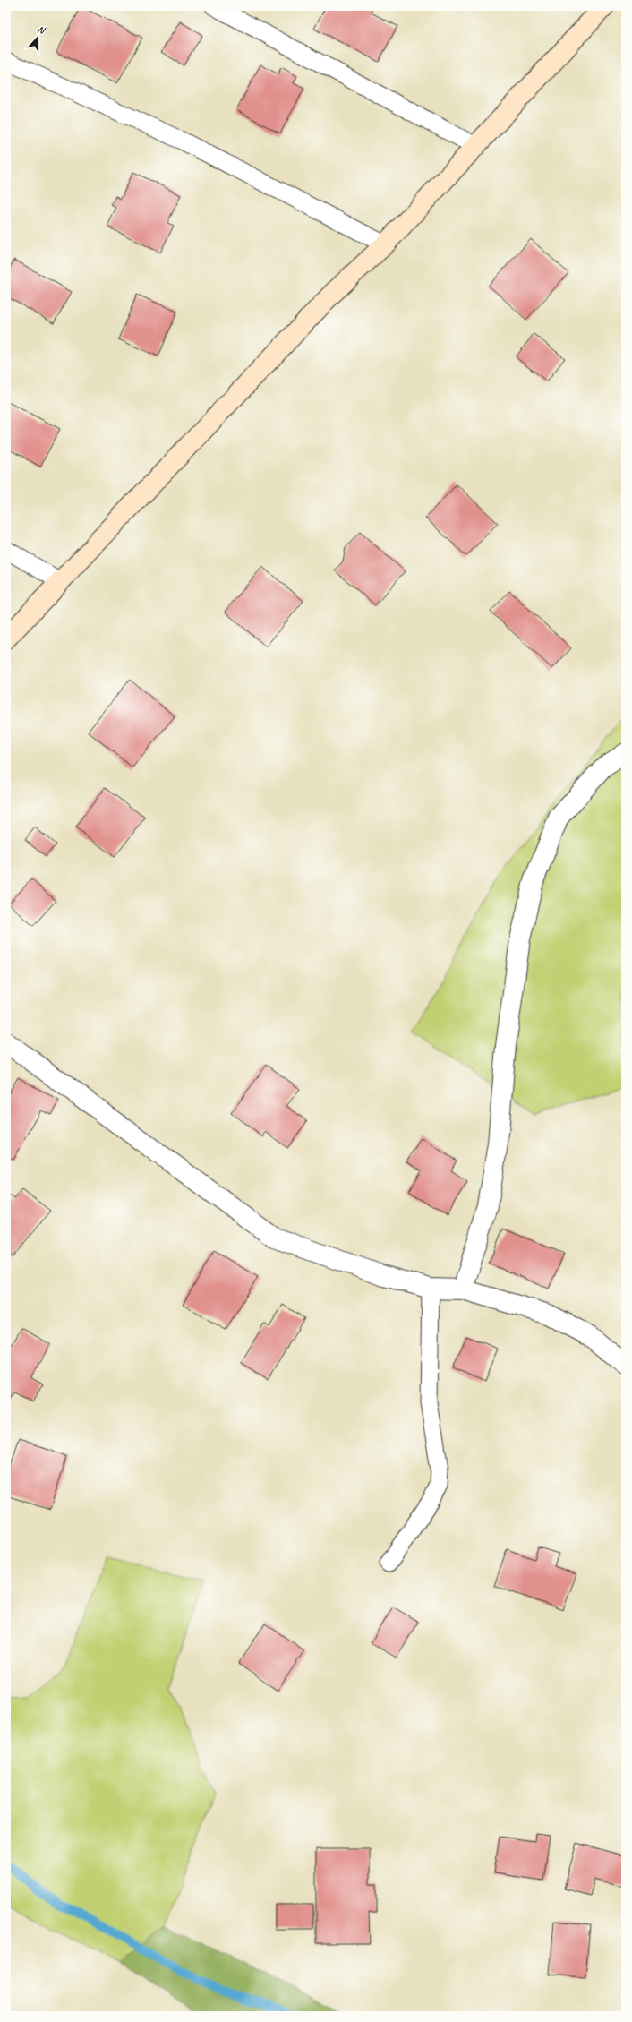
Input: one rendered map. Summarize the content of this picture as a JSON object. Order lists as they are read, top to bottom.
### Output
{
  "north": "top"
}
